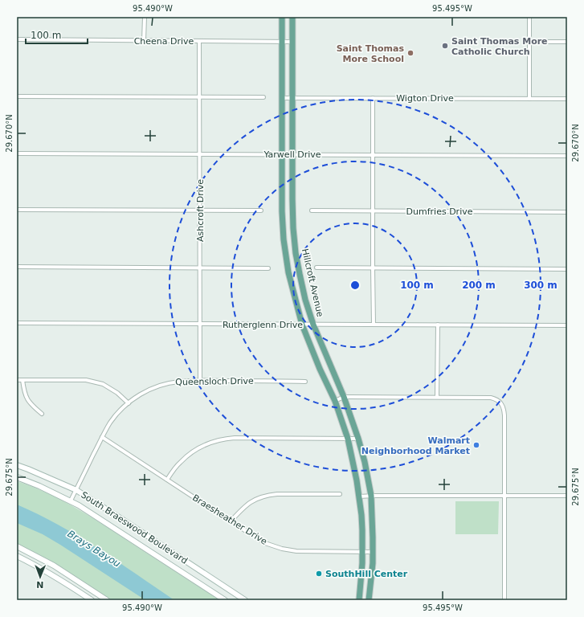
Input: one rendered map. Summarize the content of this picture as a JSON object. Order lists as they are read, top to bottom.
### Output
{
  "streets": {
    "main road": ["Hillcroft Avenue", "South Braeswood Boulevard"],
    "street": [
      "Cheena Drive",
      "Wigton Drive",
      "Yarwell Drive",
      "Ashcroft Drive",
      "Dumfries Drive",
      "Rutherglenn Drive",
      "Queensloch Drive",
      "Braesheather Drive"
    ]
  },
  "crossings": [
    ["Cheena Drive", "Ashcroft Drive"],
    ["Cheena Drive", "Hillcroft Avenue"],
    ["Wigton Drive", "Hillcroft Avenue"],
    ["Yarwell Drive", "Ashcroft Drive"],
    ["Yarwell Drive", "Hillcroft Avenue"],
    ["Ashcroft Drive", "Rutherglenn Drive"],
    ["Ashcroft Drive", "Queensloch Drive"],
    ["Hillcroft Avenue", "Rutherglenn Drive"],
    ["Hillcroft Avenue", "Braesheather Drive"],
    ["Queensloch Drive", "Braesheather Drive"],
    ["Queensloch Drive", "South Braeswood Boulevard"]
  ],
  "water": ["Brays Bayou"],
  "places": [
    "Saint Thomas More Catholic Church",
    "Saint Thomas More School",
    "Walmart Neighborhood Market",
    "SouthHill Center"
  ],
  "scale_bar": "100 m",
  "north": "bottom",
  "coordinates": [
    "95.490°W",
    "95.495°W",
    "29.670°N",
    "29.675°N"
  ],
  "rings": ["100 m", "200 m", "300 m"]
}
